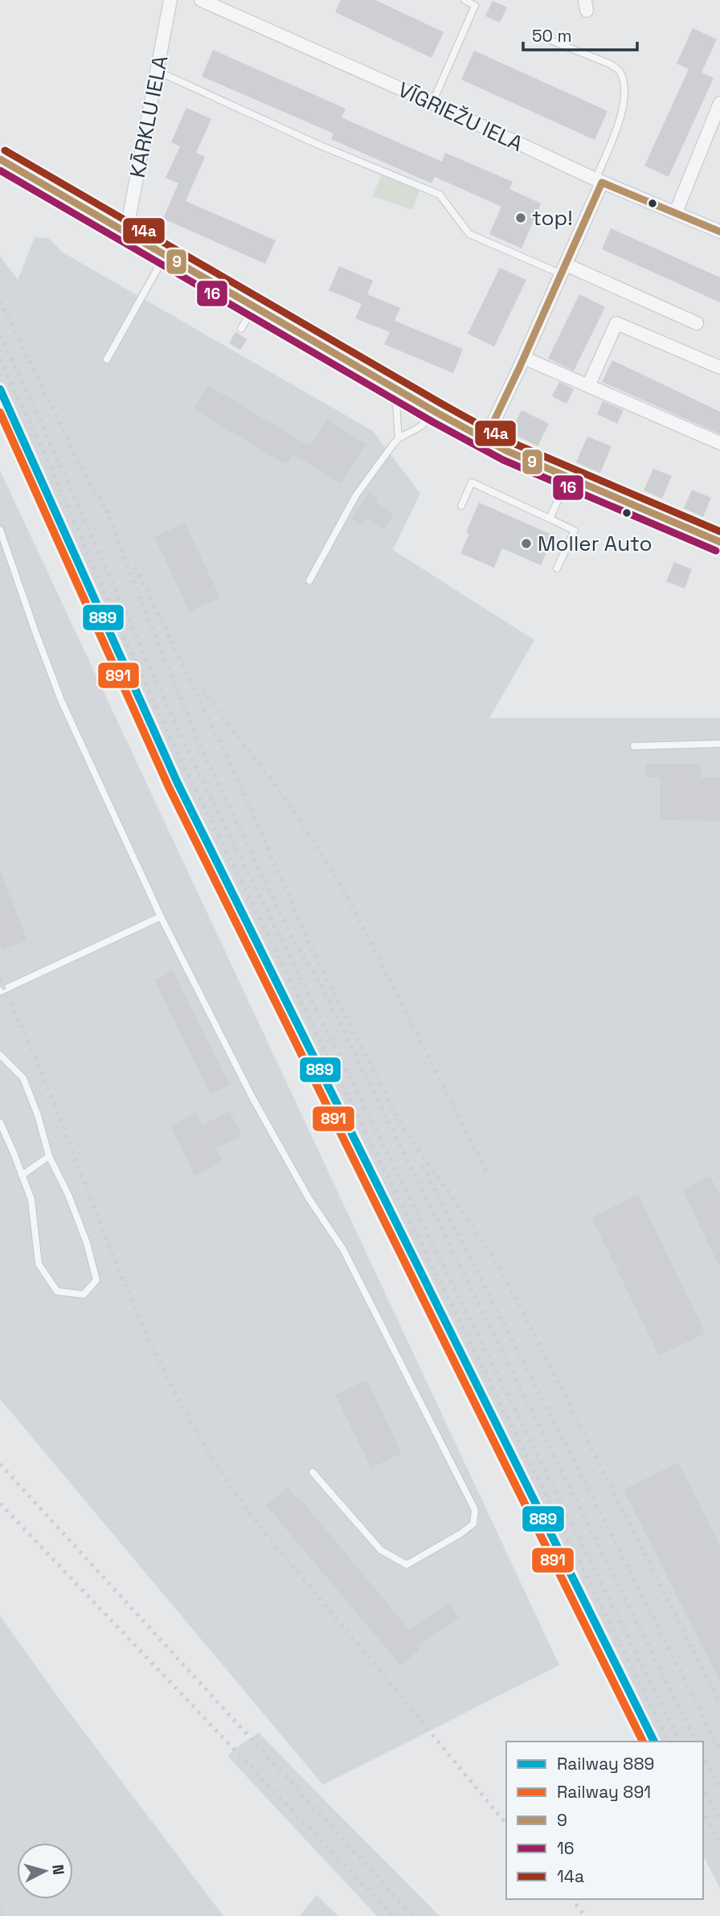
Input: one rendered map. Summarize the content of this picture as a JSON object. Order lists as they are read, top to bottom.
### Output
{
  "streets": {
    "street": ["KĀRKLU IELA", "VĪGRIEŽU IELA"]
  },
  "places": ["top!", "Moller Auto"],
  "lines": [
    "transit line 14a",
    "transit line 9",
    "transit line 16",
    "rail line 889",
    "rail line 891"
  ],
  "legend": [
    "Railway 889",
    "Railway 891",
    "9",
    "16",
    "14a"
  ],
  "scale_bar": "50 m",
  "north": "right"
}
